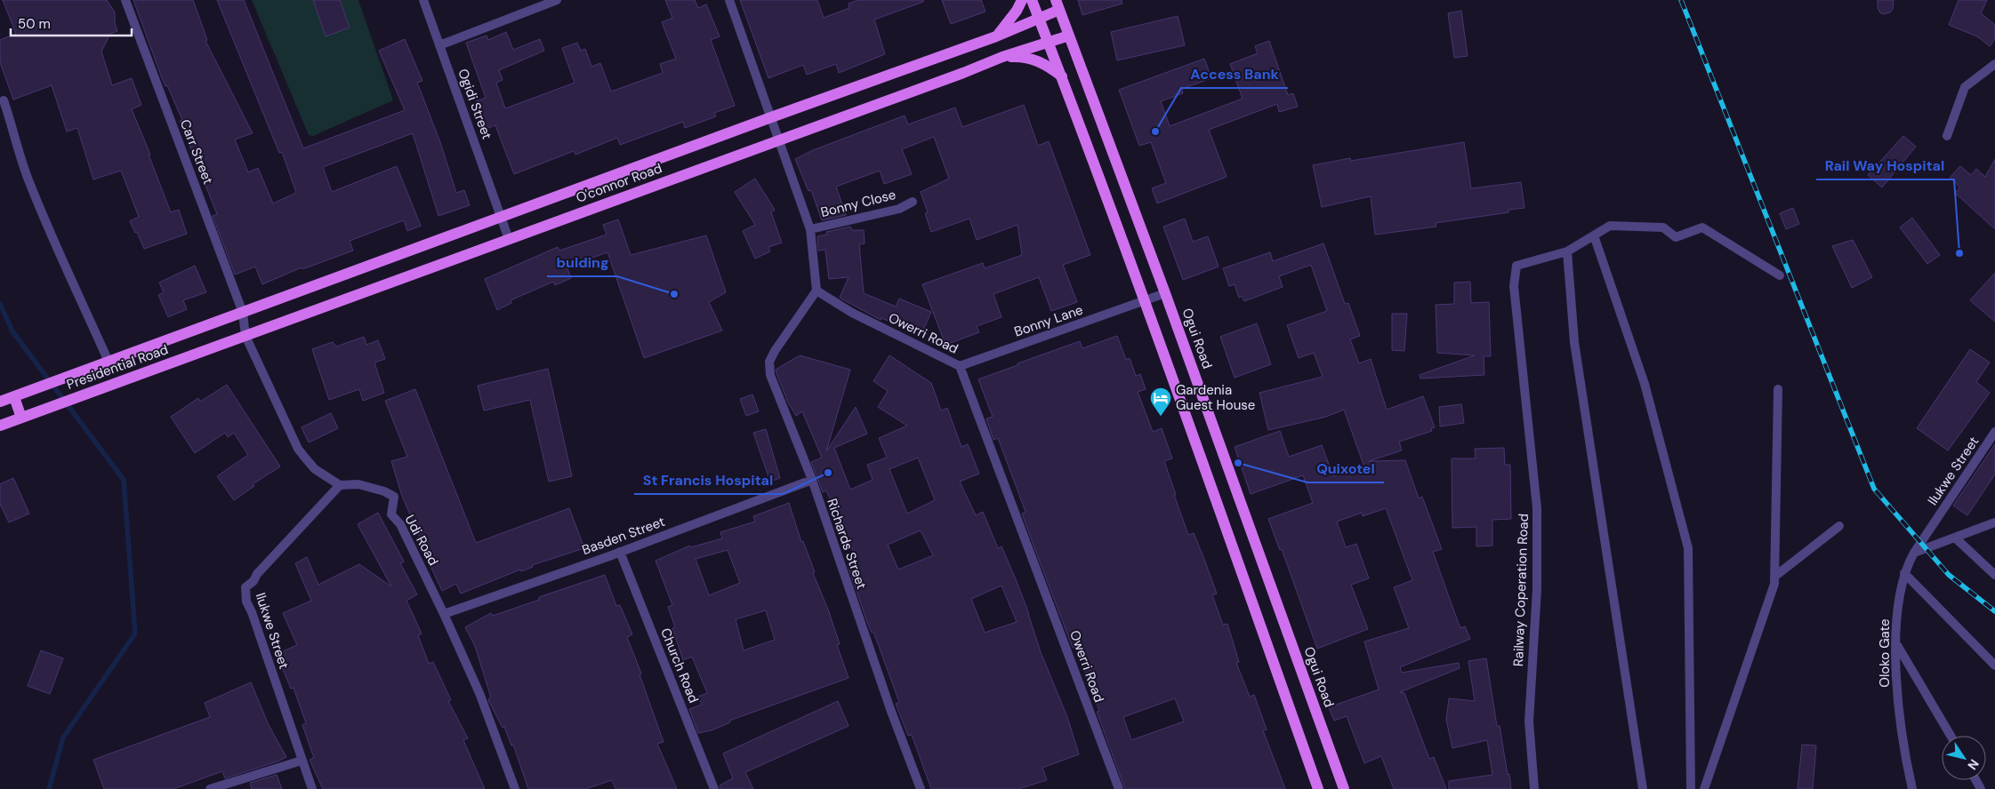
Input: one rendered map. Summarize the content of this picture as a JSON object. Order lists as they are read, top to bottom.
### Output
{
  "streets": {
    "main road": ["O'connor Road", "Ogui Road", "Presidential Road"],
    "street": [
      "Ogidi Street",
      "Carr Street",
      "Bonny Close",
      "Bonny Lane",
      "Owerri Road",
      "Ilukwe Street",
      "Basden Street",
      "Udi Road",
      "Richards Street",
      "Railway Coperation Road",
      "Oloko Gate",
      "Church Road"
    ]
  },
  "crossings": [
    ["Ogidi Street", "O'connor Road"],
    ["Carr Street", "O'connor Road"],
    ["Carr Street", "Presidential Road"],
    ["O'connor Road", "Ogui Road"],
    ["O'connor Road", "Presidential Road"],
    ["Bonny Lane", "Owerri Road"],
    ["Bonny Lane", "Ogui Road"],
    ["Owerri Road", "Richards Street"],
    ["Ilukwe Street", "Udi Road"],
    ["Ilukwe Street", "Oloko Gate"],
    ["Basden Street", "Udi Road"],
    ["Basden Street", "Richards Street"],
    ["Basden Street", "Church Road"]
  ],
  "places": {
    "other": [
      "Access Bank",
      "Rail Way Hospital",
      "bulding",
      "Quixotel",
      "St Francis Hospital"
    ],
    "hotel": ["Gardenia Guest House"]
  },
  "scale_bar": "50 m",
  "north": "bottom right"
}
